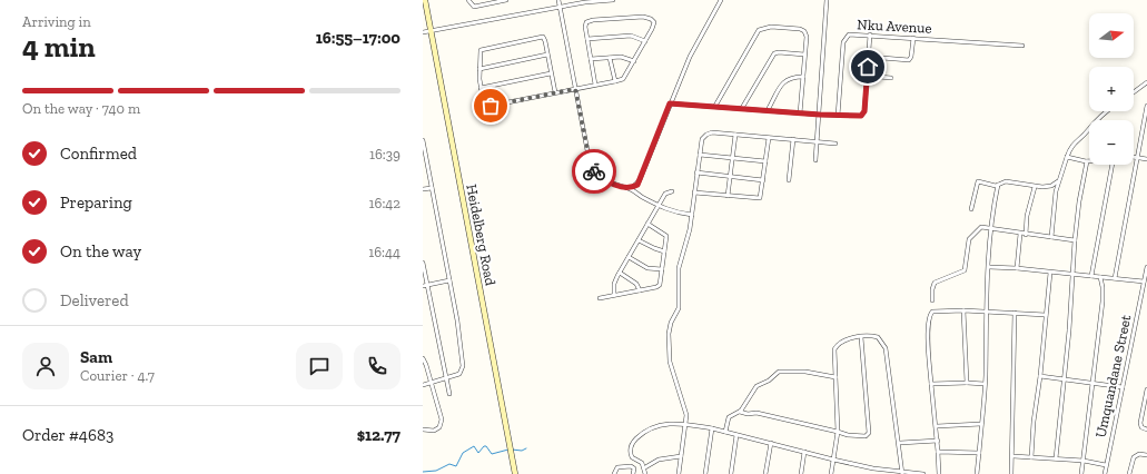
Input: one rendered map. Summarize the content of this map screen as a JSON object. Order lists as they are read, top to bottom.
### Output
{
  "streets": {
    "main road": ["Heidelberg Road"],
    "street": ["Nku Avenue", "Umquandane Street"]
  },
  "north": "right",
  "page": {
    "heading": ["4 min", "Arriving in", "16:55–17:00"],
    "panel": [
      "Sam",
      "Courier · 4.7",
      "Order #4683",
      "$12.77"
    ],
    "map_buttons": ["+", "−"],
    "bar": "On the way · 740 m",
    "list": [
      ["Confirmed", "16:39"],
      ["Preparing", "16:42"],
      ["On the way", "16:44"],
      "Delivered"
    ]
  }
}
